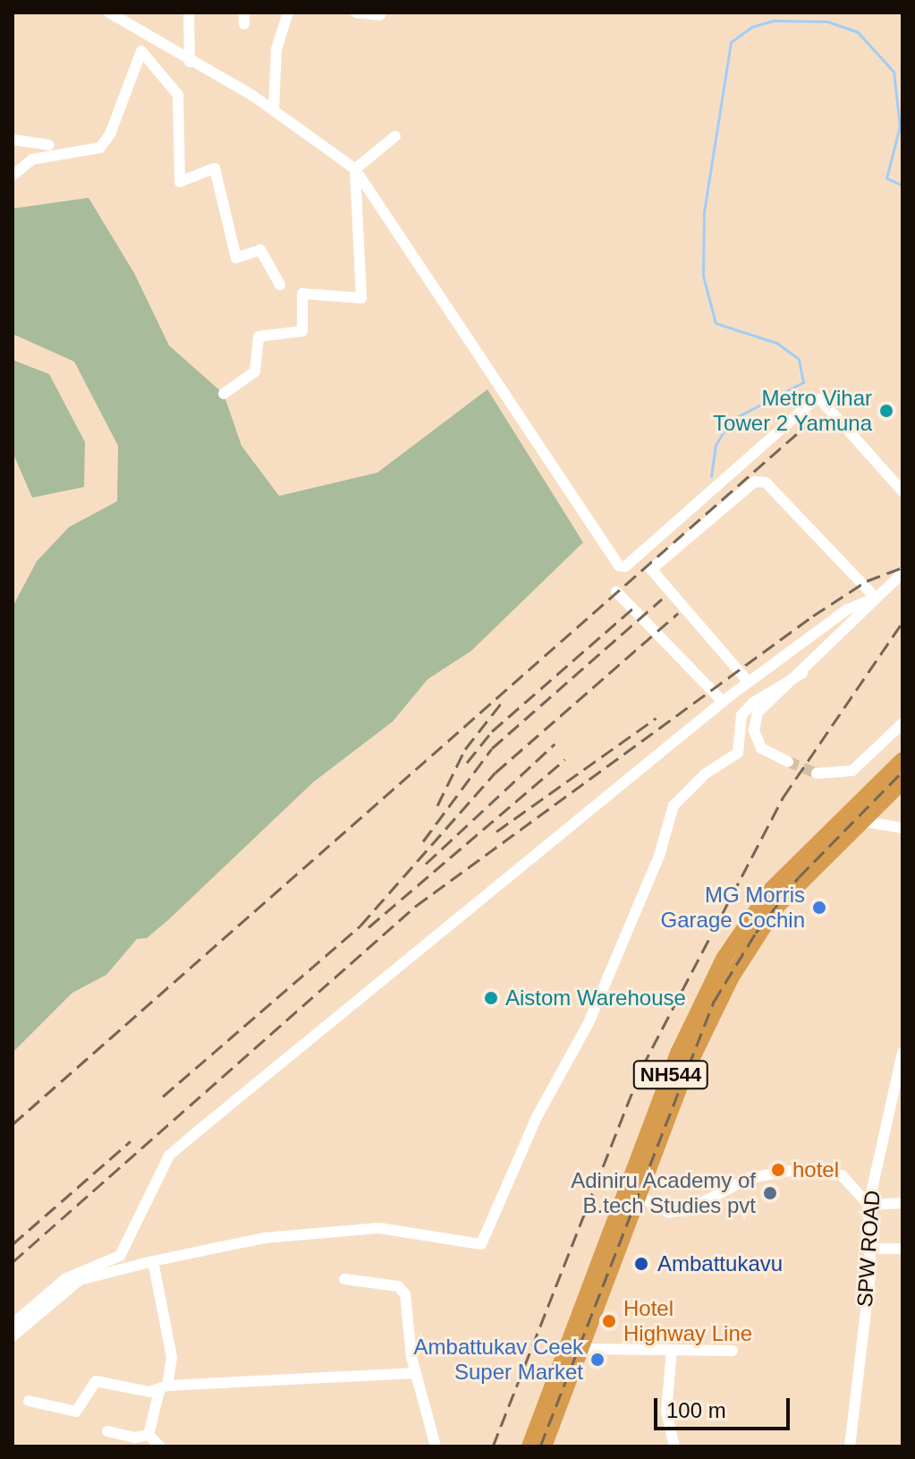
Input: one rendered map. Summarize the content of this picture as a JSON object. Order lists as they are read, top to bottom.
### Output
{
  "streets": {
    "highway": ["NH544"],
    "street": ["SPW ROAD"]
  },
  "places": [
    "Metro Vihar Tower 2 Yamuna",
    "MG Morris Garage Cochin",
    "Aistom Warehouse",
    "hotel",
    "Adiniru Academy of B.tech Studies pvt",
    "Ambattukavu",
    "Hotel Highway Line",
    "Ambattukav Ceek Super Market"
  ],
  "scale_bar": "100 m"
}
